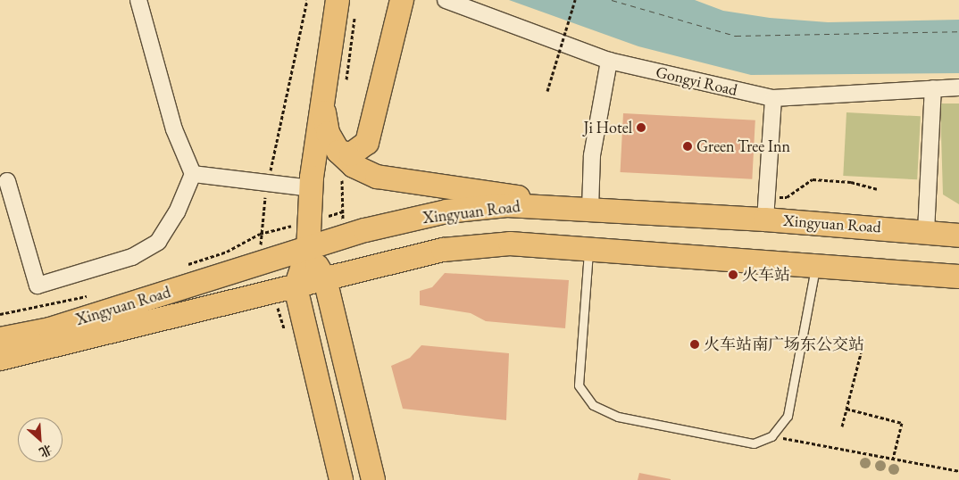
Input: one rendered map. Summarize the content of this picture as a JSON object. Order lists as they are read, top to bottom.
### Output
{
  "streets": {
    "main road": ["Xingyuan Road"],
    "street": ["Gongyi Road"]
  },
  "places": [
    "Ji Hotel",
    "Green Tree Inn",
    "火车站",
    "火车站南广场东公交站"
  ],
  "north": "bottom right"
}
